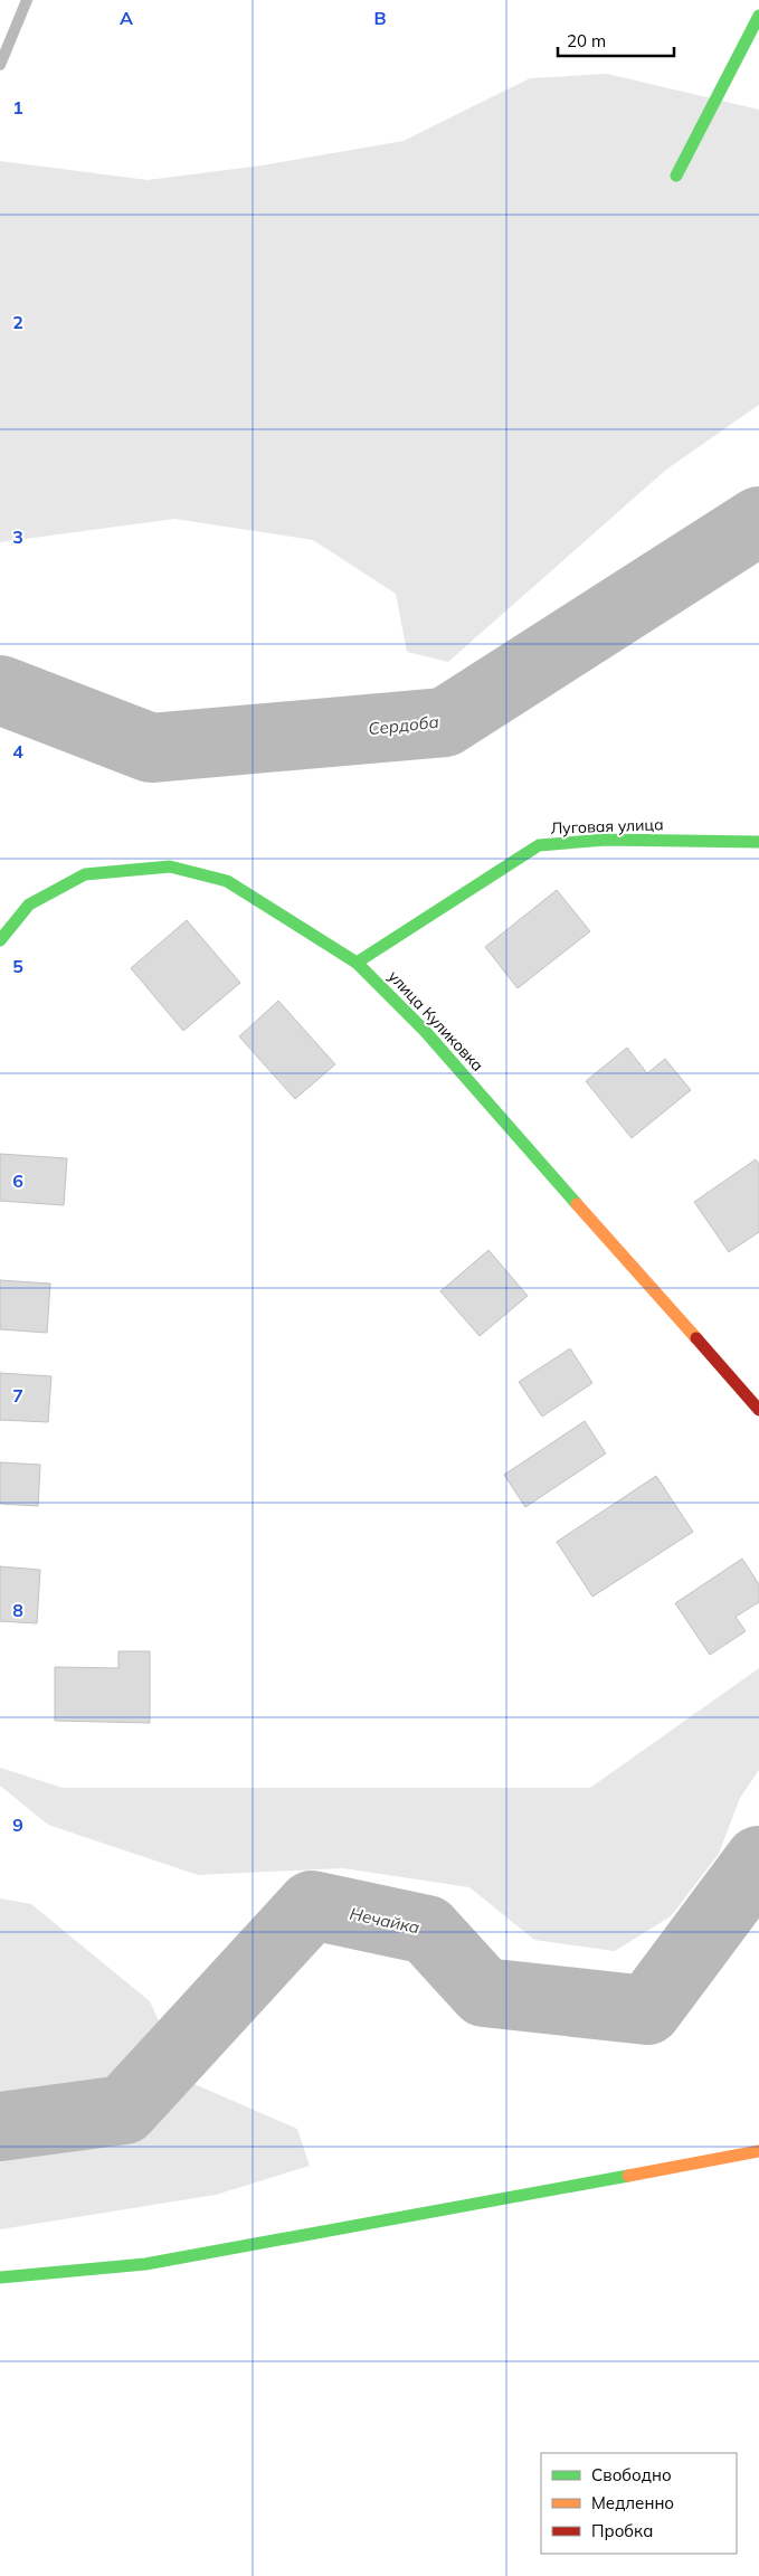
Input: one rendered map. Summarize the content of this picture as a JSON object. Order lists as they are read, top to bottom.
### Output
{
  "streets": {
    "street": ["Луговая улица", "улица Куликовка"]
  },
  "crossings": [
    ["Луговая улица", "улица Куликовка"]
  ],
  "water": ["Сердоба", "Нечайка"],
  "legend": ["Свободно", "Медленно", "Пробка"],
  "scale_bar": "20 m",
  "grid": {
    "columns": ["A", "B"],
    "rows": [
      "1",
      "2",
      "3",
      "4",
      "5",
      "6",
      "7",
      "8",
      "9"
    ]
  }
}
